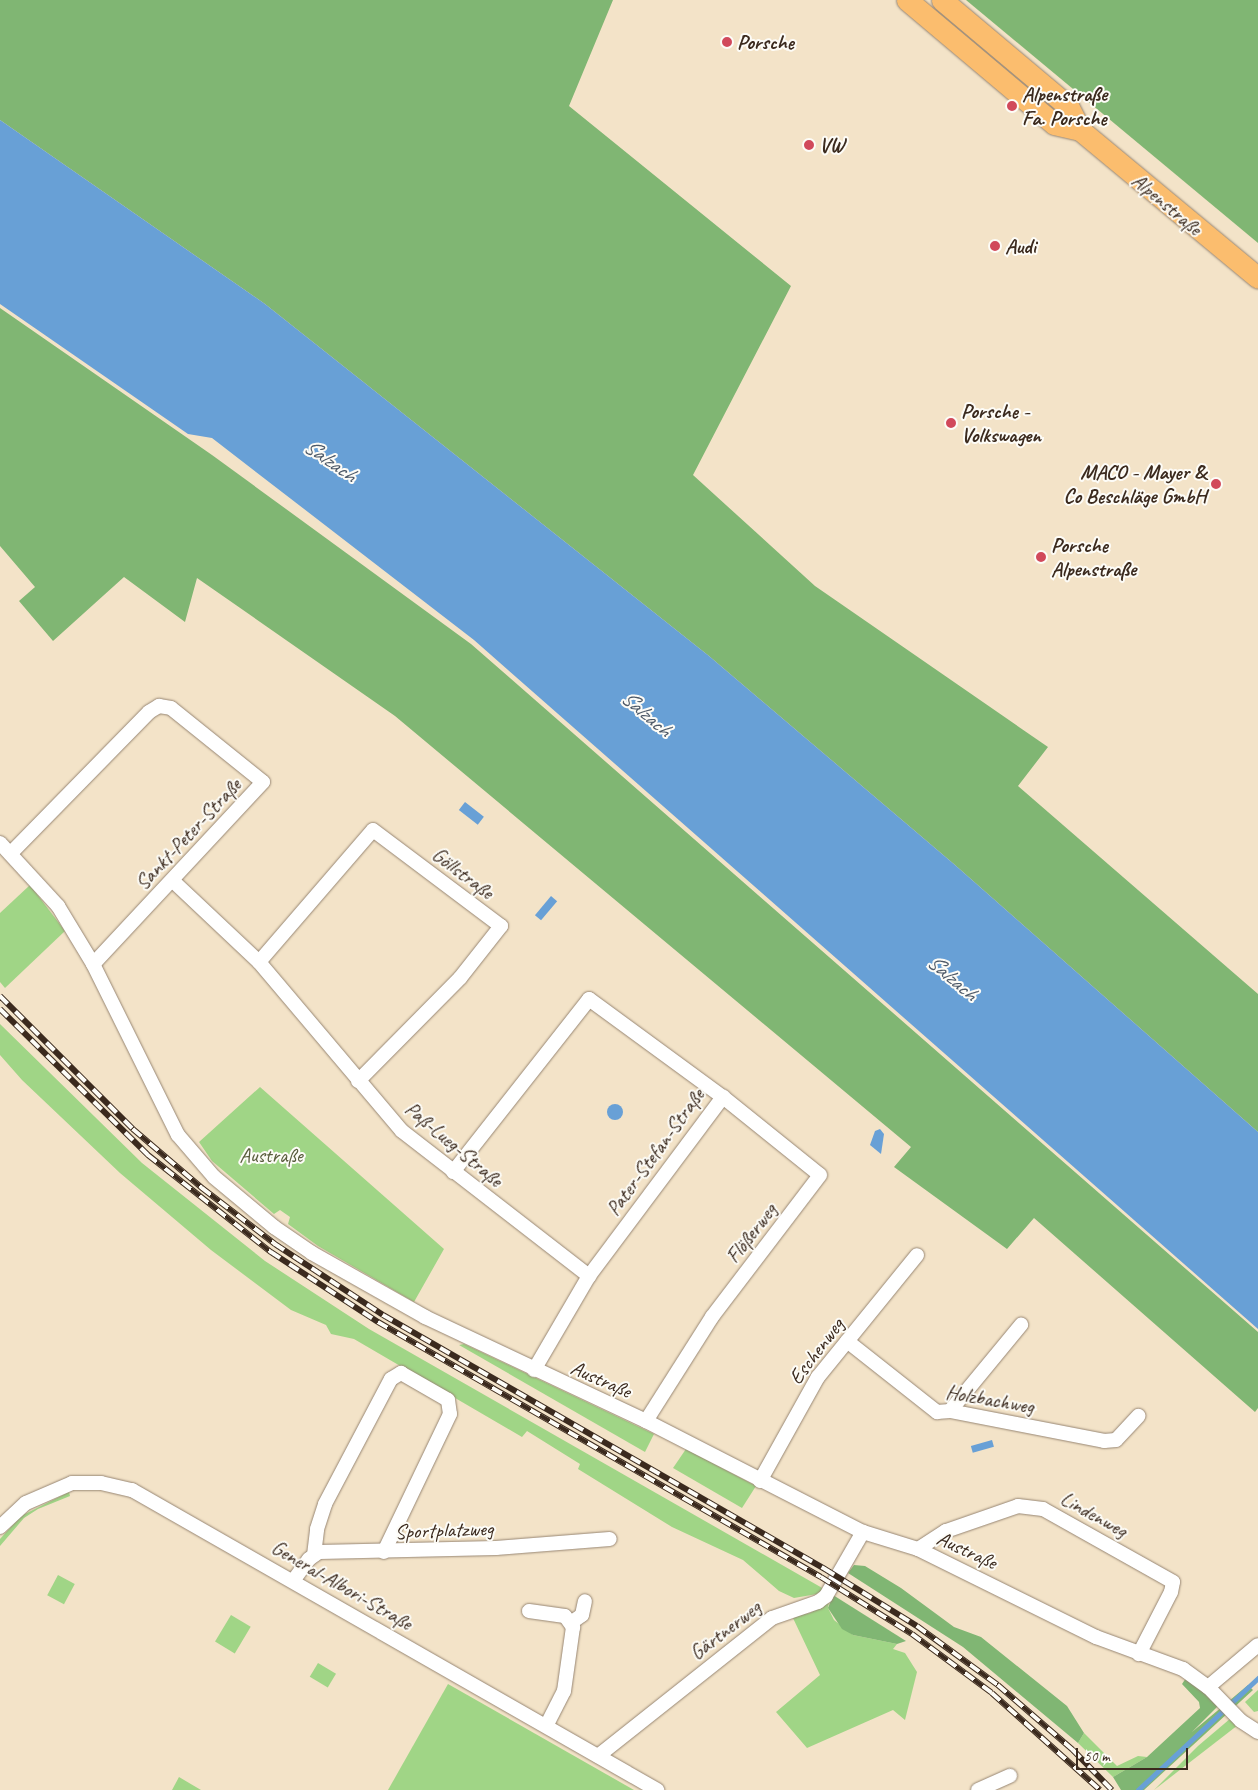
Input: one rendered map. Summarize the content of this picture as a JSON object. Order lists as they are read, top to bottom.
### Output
{
  "streets": {
    "main road": ["Alpenstraße"],
    "street": [
      "Sankt-Peter-Straße",
      "Göllstraße",
      "Paß-Lueg-Straße",
      "Pater-Stefan-Straße",
      "Flößerweg",
      "Eschenweg",
      "Austraße",
      "Holzbachweg",
      "Lindenweg",
      "Sportplatzweg",
      "General-Albori-Straße",
      "Gärtnerweg"
    ]
  },
  "crossings": [
    ["Sankt-Peter-Straße", "Paß-Lueg-Straße"],
    ["Sankt-Peter-Straße", "Austraße"],
    ["Göllstraße", "Paß-Lueg-Straße"],
    ["Paß-Lueg-Straße", "Pater-Stefan-Straße"],
    ["Pater-Stefan-Straße", "Flößerweg"],
    ["Flößerweg", "Austraße"],
    ["Eschenweg", "Austraße"],
    ["Eschenweg", "Holzbachweg"],
    ["Austraße", "Lindenweg"],
    ["Austraße", "Gärtnerweg"],
    ["General-Albori-Straße", "Gärtnerweg"]
  ],
  "water": ["Salzach"],
  "parks": ["Austraße"],
  "places": [
    "Porsche",
    "Alpenstraße Fa. Porsche",
    "VW",
    "Audi",
    "Porsche - Volkswagen",
    "MACO - Mayer & Co Beschläge GmbH",
    "Porsche Alpenstraße"
  ],
  "scale_bar": "50 m"
}
